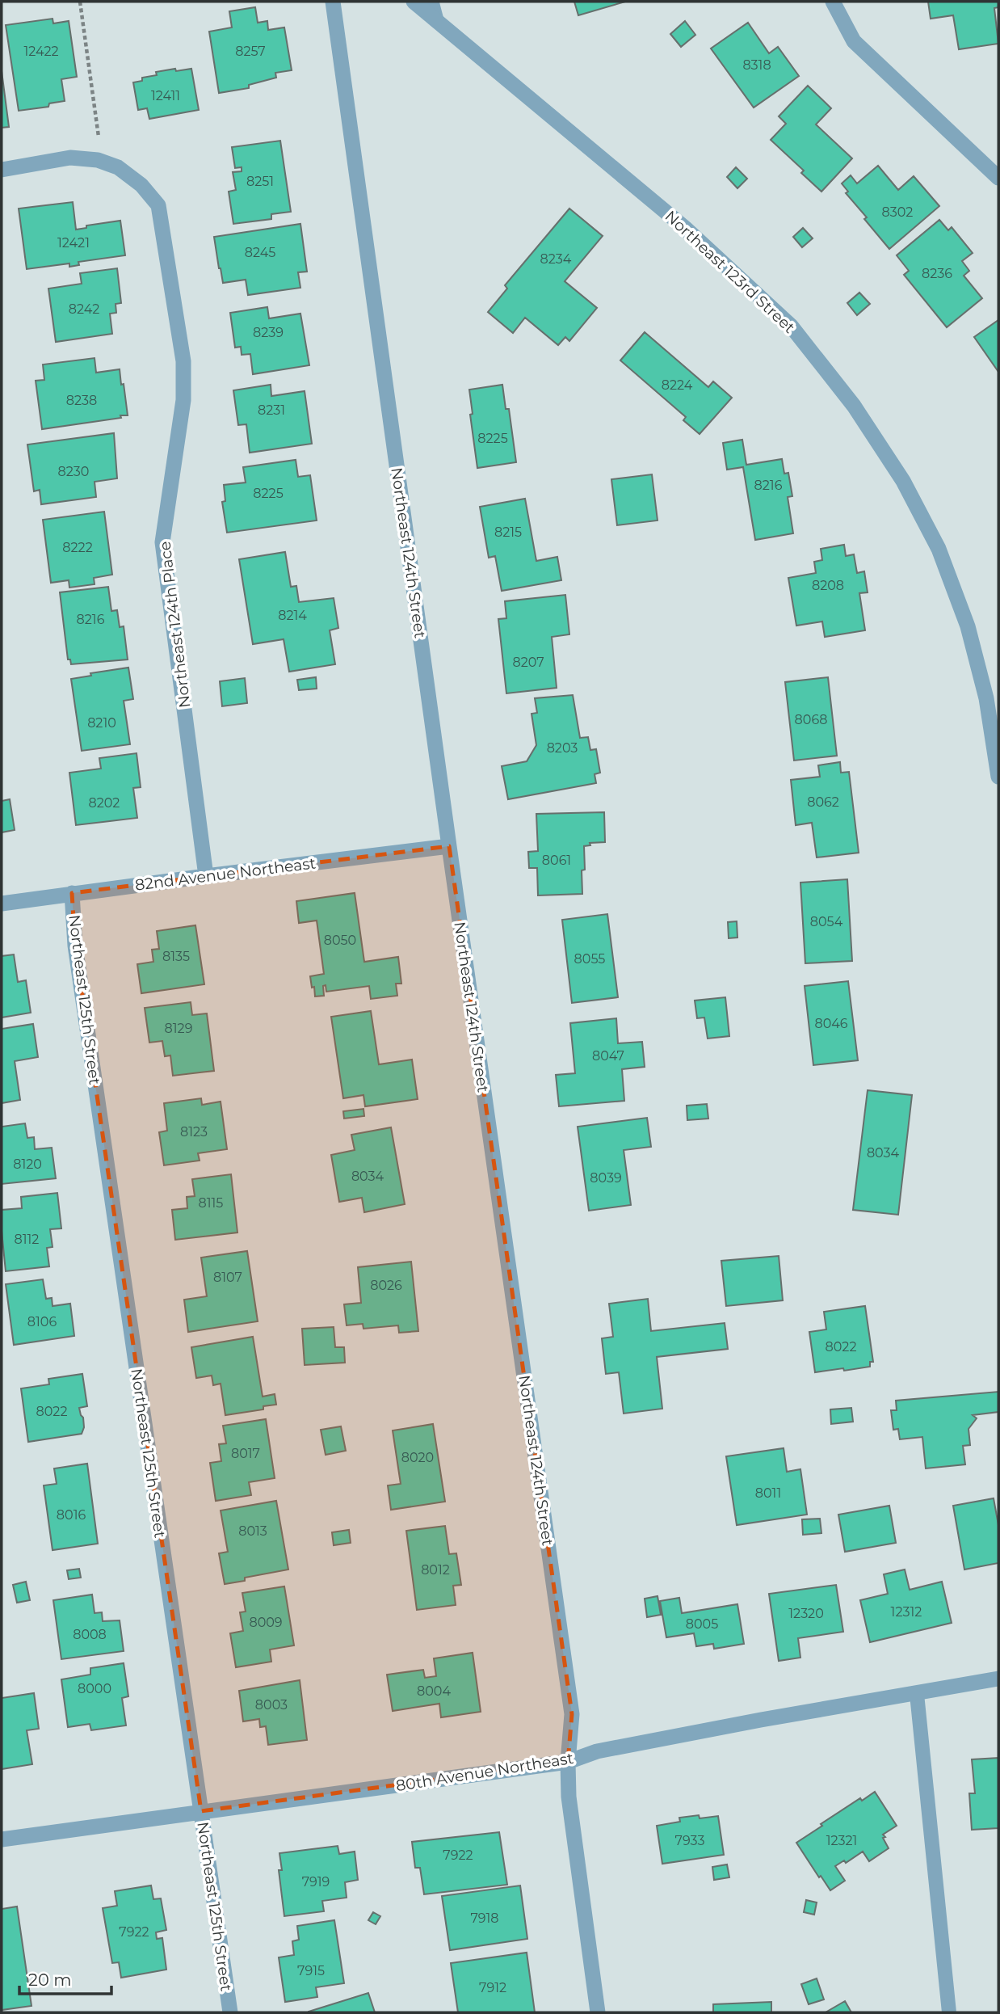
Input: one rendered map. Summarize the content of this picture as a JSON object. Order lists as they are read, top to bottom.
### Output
{
  "streets": {
    "street": [
      "Northeast 123rd Street",
      "Northeast 124th Street",
      "Northeast 124th Place",
      "82nd Avenue Northeast",
      "Northeast 125th Street",
      "80th Avenue Northeast"
    ]
  },
  "crossings": [
    ["Northeast 124th Street", "82nd Avenue Northeast"],
    ["Northeast 124th Street", "80th Avenue Northeast"],
    ["Northeast 124th Place", "82nd Avenue Northeast"],
    ["82nd Avenue Northeast", "Northeast 125th Street"],
    ["Northeast 125th Street", "80th Avenue Northeast"]
  ],
  "house_numbers": [
    "12422",
    "8257",
    "8318",
    "12411",
    "8251",
    "8302",
    "12421",
    "8245",
    "8234",
    "8236",
    "8242",
    "8239",
    "8224",
    "8238",
    "8231",
    "8225",
    "8230",
    "8216",
    "8225",
    "8215",
    "8222",
    "8208",
    "8214",
    "8216",
    "8207",
    "8068",
    "8210",
    "8203",
    "8062",
    "8202",
    "8061",
    "8054",
    "8050",
    "8135",
    "8055",
    "8046",
    "8129",
    "8047",
    "8123",
    "8034",
    "8120",
    "8034",
    "8039",
    "8115",
    "8112",
    "8107",
    "8026",
    "8106",
    "8022",
    "8022",
    "8017",
    "8020",
    "8011",
    "8016",
    "8013",
    "8012",
    "12312",
    "12320",
    "8009",
    "8005",
    "8008",
    "8000",
    "8004",
    "8003",
    "7933",
    "12321",
    "7922",
    "7919",
    "7918",
    "7922",
    "7915",
    "7912"
  ],
  "scale_bar": "20 m"
}
